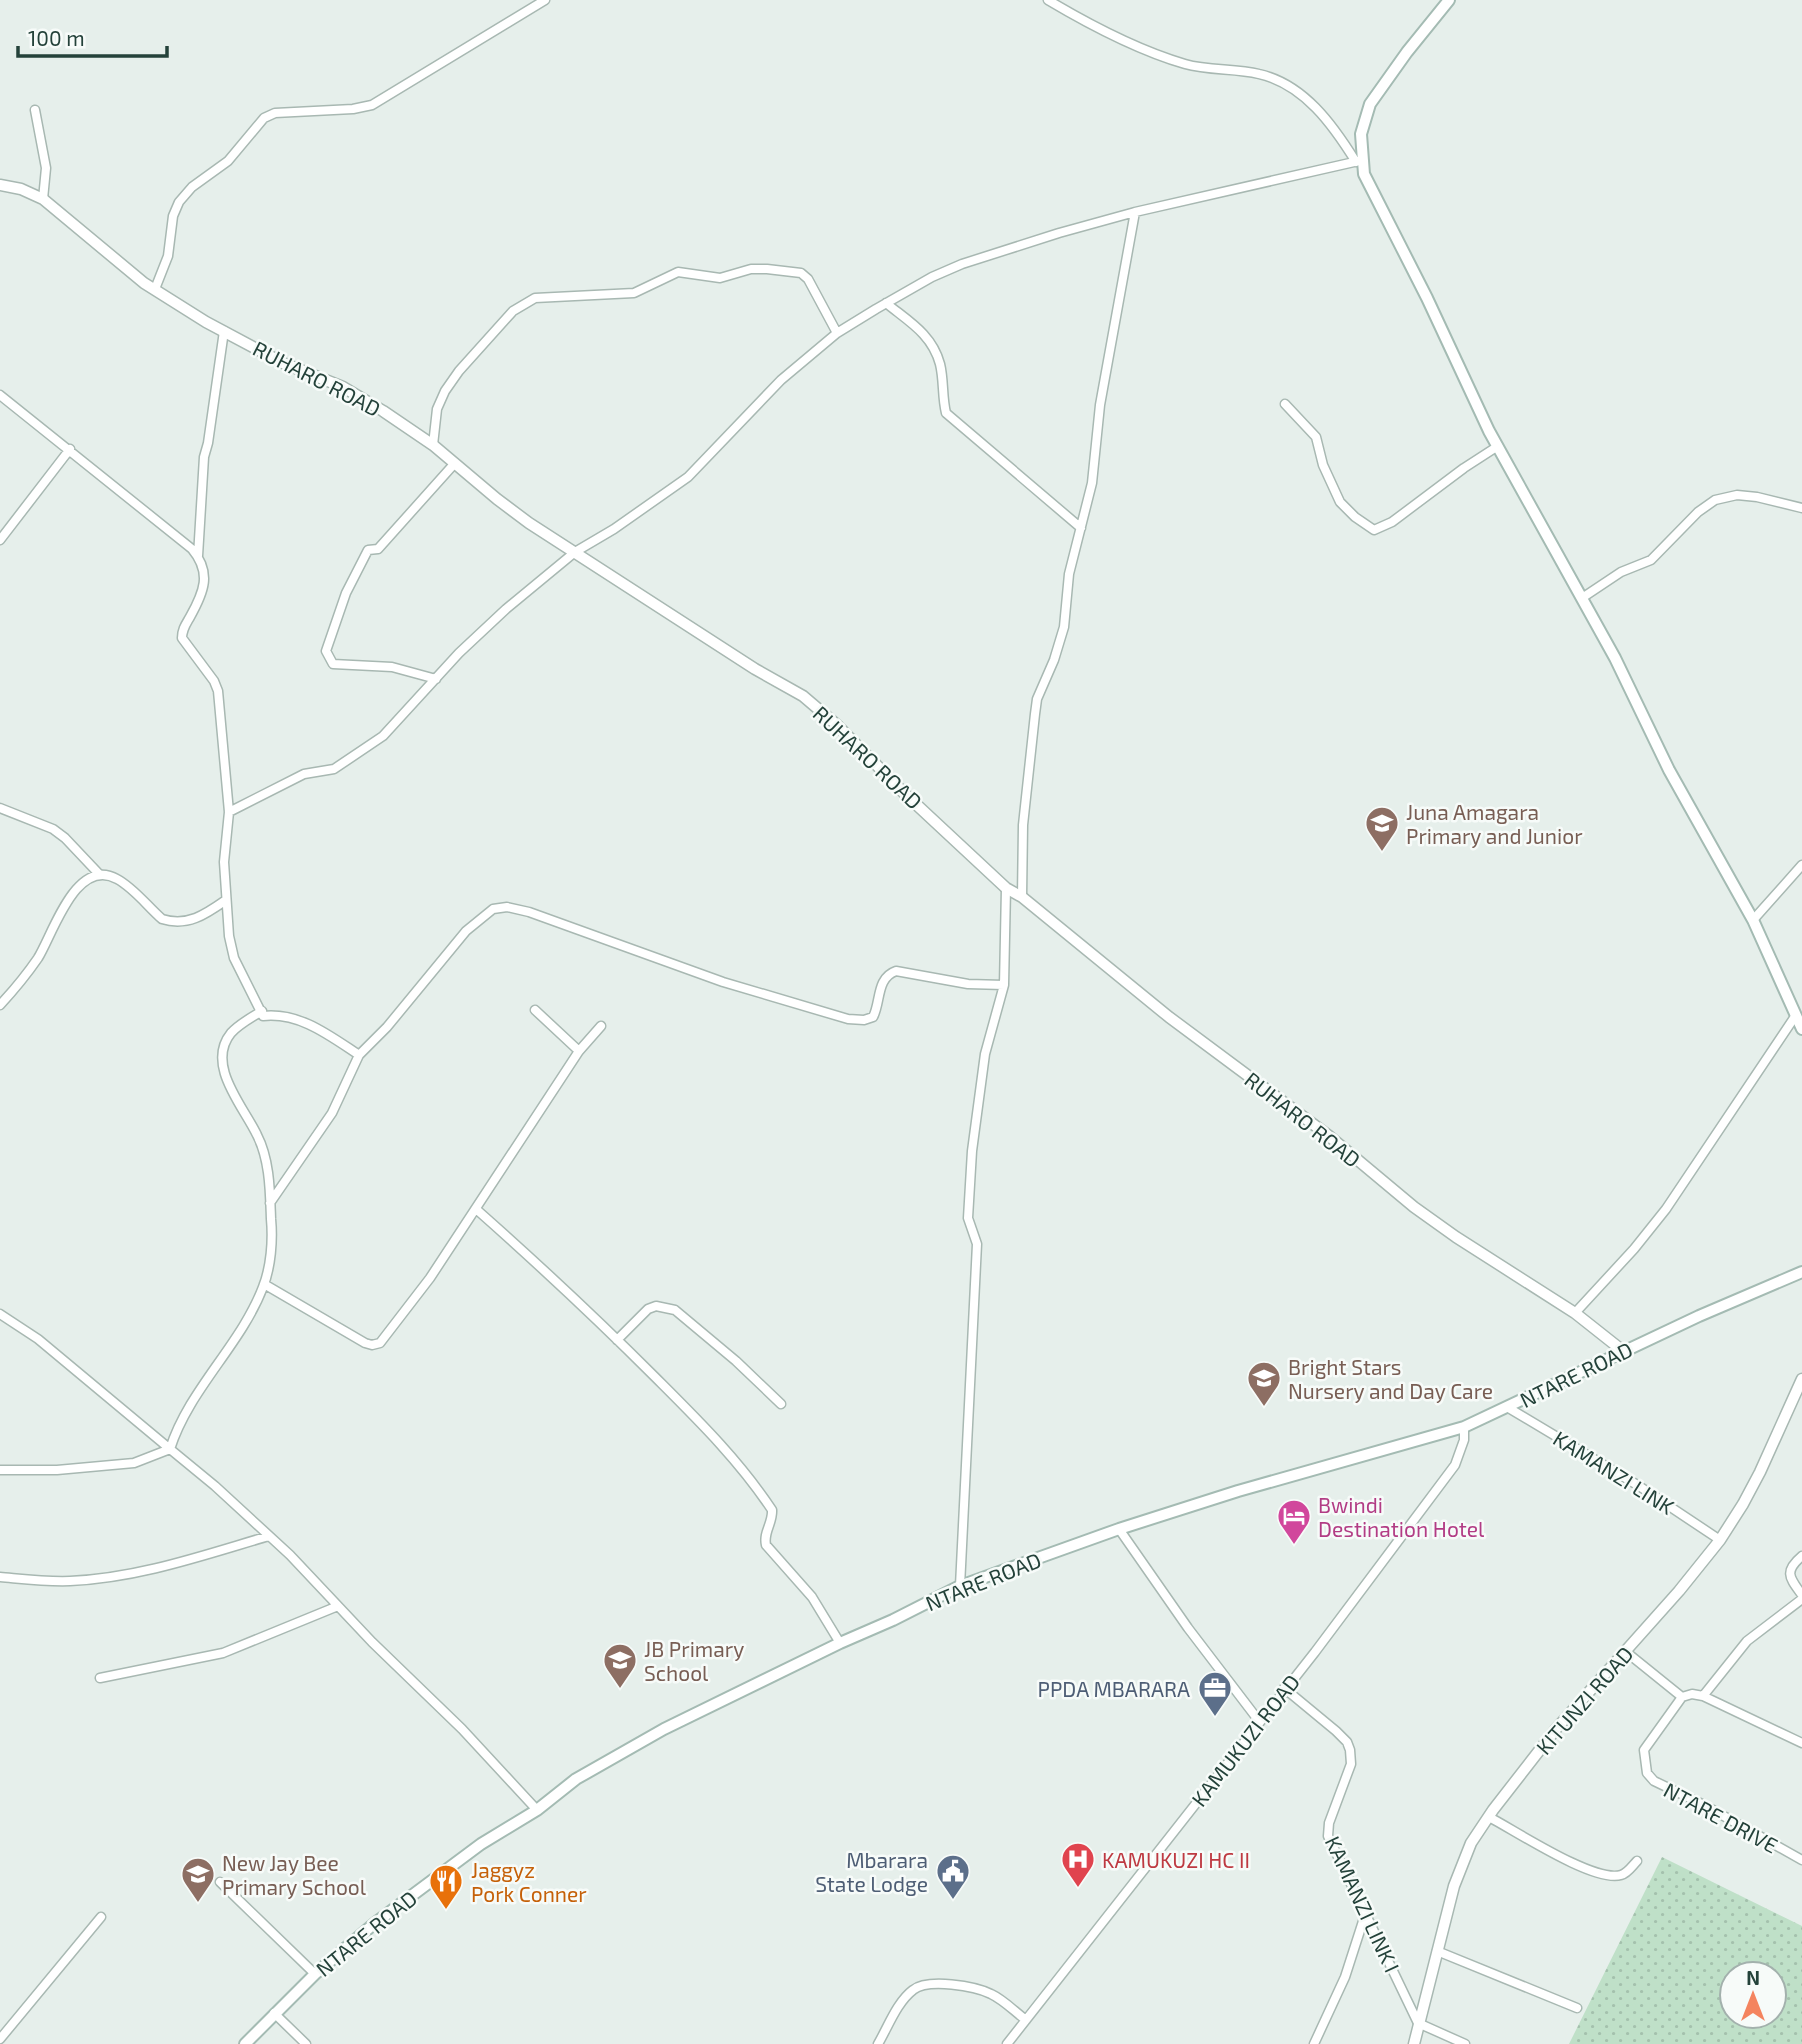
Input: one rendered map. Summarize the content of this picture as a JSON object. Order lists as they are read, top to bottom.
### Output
{
  "streets": {
    "main road": ["NTARE ROAD"],
    "street": [
      "RUHARO ROAD",
      "KAMANZI LINK",
      "KITUNZI ROAD",
      "KAMUKUZI ROAD",
      "NTARE DRIVE",
      "KAMANZI LINK I"
    ]
  },
  "crossings": [
    ["RUHARO ROAD", "NTARE ROAD"],
    ["NTARE ROAD", "KAMANZI LINK"],
    ["NTARE ROAD", "KAMUKUZI ROAD"],
    ["KAMANZI LINK", "KITUNZI ROAD"],
    ["KITUNZI ROAD", "KAMANZI LINK I"],
    ["KAMUKUZI ROAD", "KAMANZI LINK I"]
  ],
  "places": {
    "school or university": [
      "Juna Amagara Primary and Junior",
      "Bright Stars Nursery and Day Care",
      "JB Primary School",
      "New Jay Bee Primary School"
    ],
    "hotel": ["Bwindi Destination Hotel"],
    "office": ["PPDA MBARARA"],
    "hospital": ["KAMUKUZI HC II"],
    "public building": ["Mbarara State Lodge"],
    "restaurant": ["Jaggyz Pork Conner"]
  },
  "scale_bar": "100 m",
  "north": "top"
}
